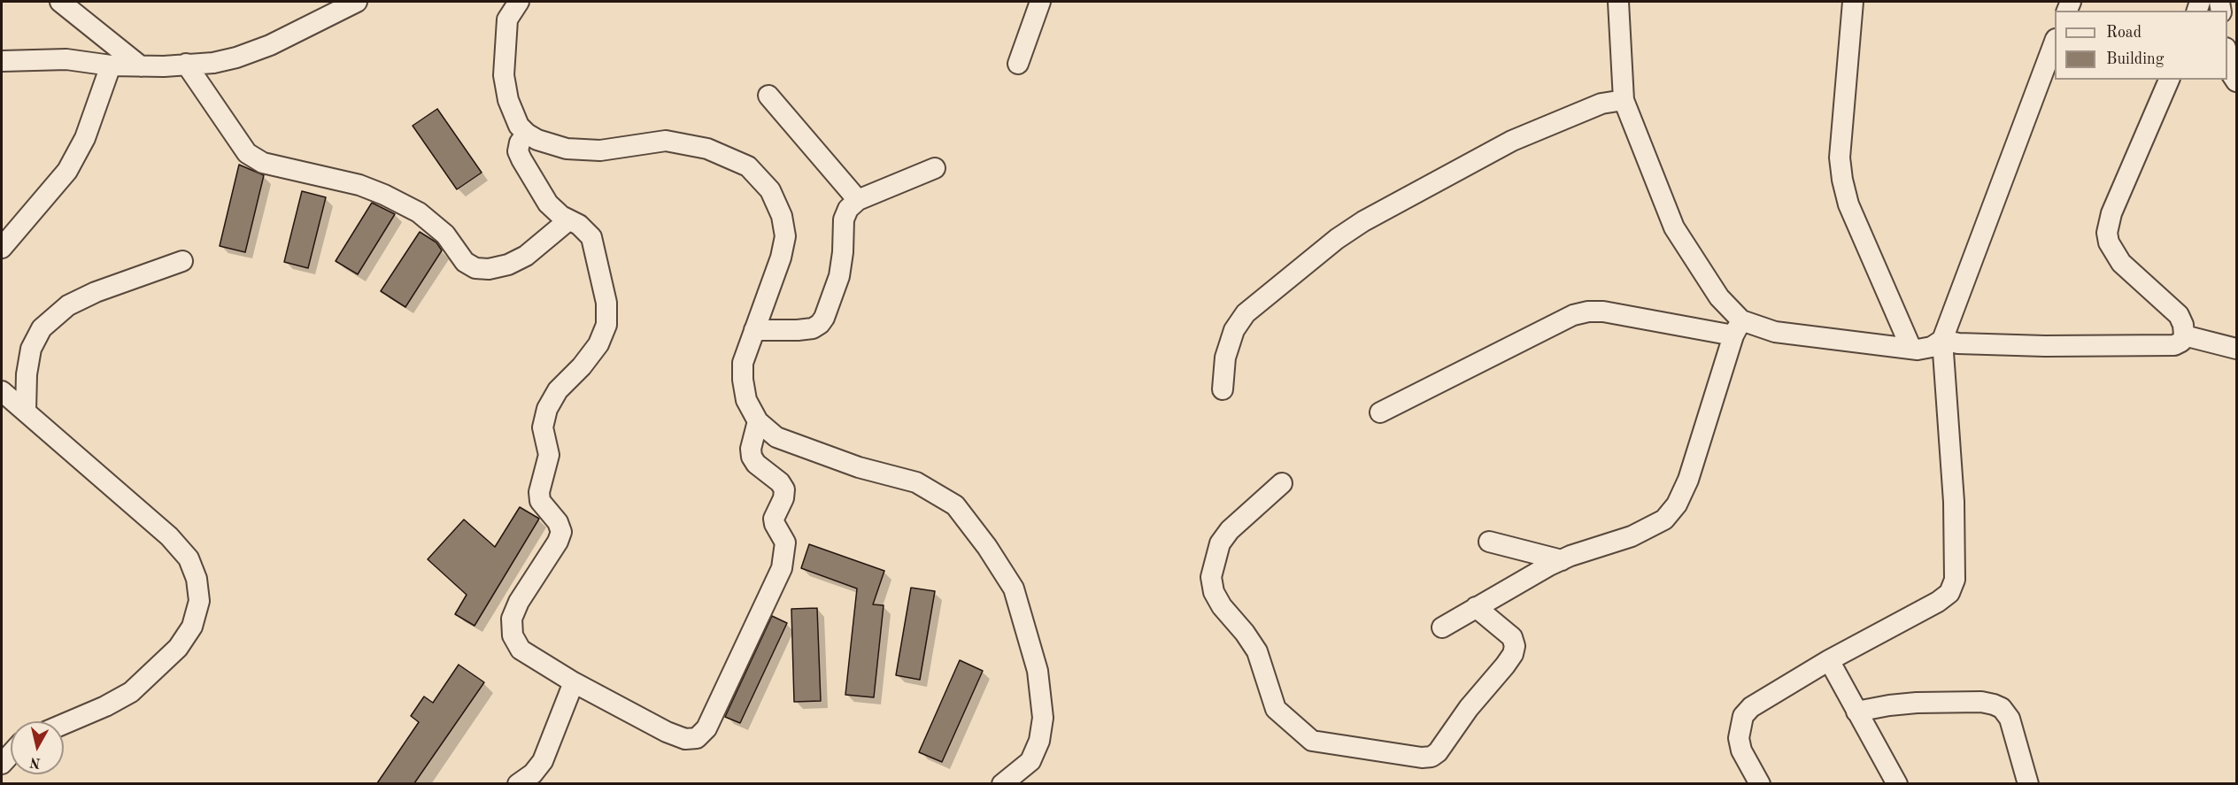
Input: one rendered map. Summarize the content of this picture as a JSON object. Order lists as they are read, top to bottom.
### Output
{
  "legend": ["Road", "Building"],
  "north": "bottom"
}
